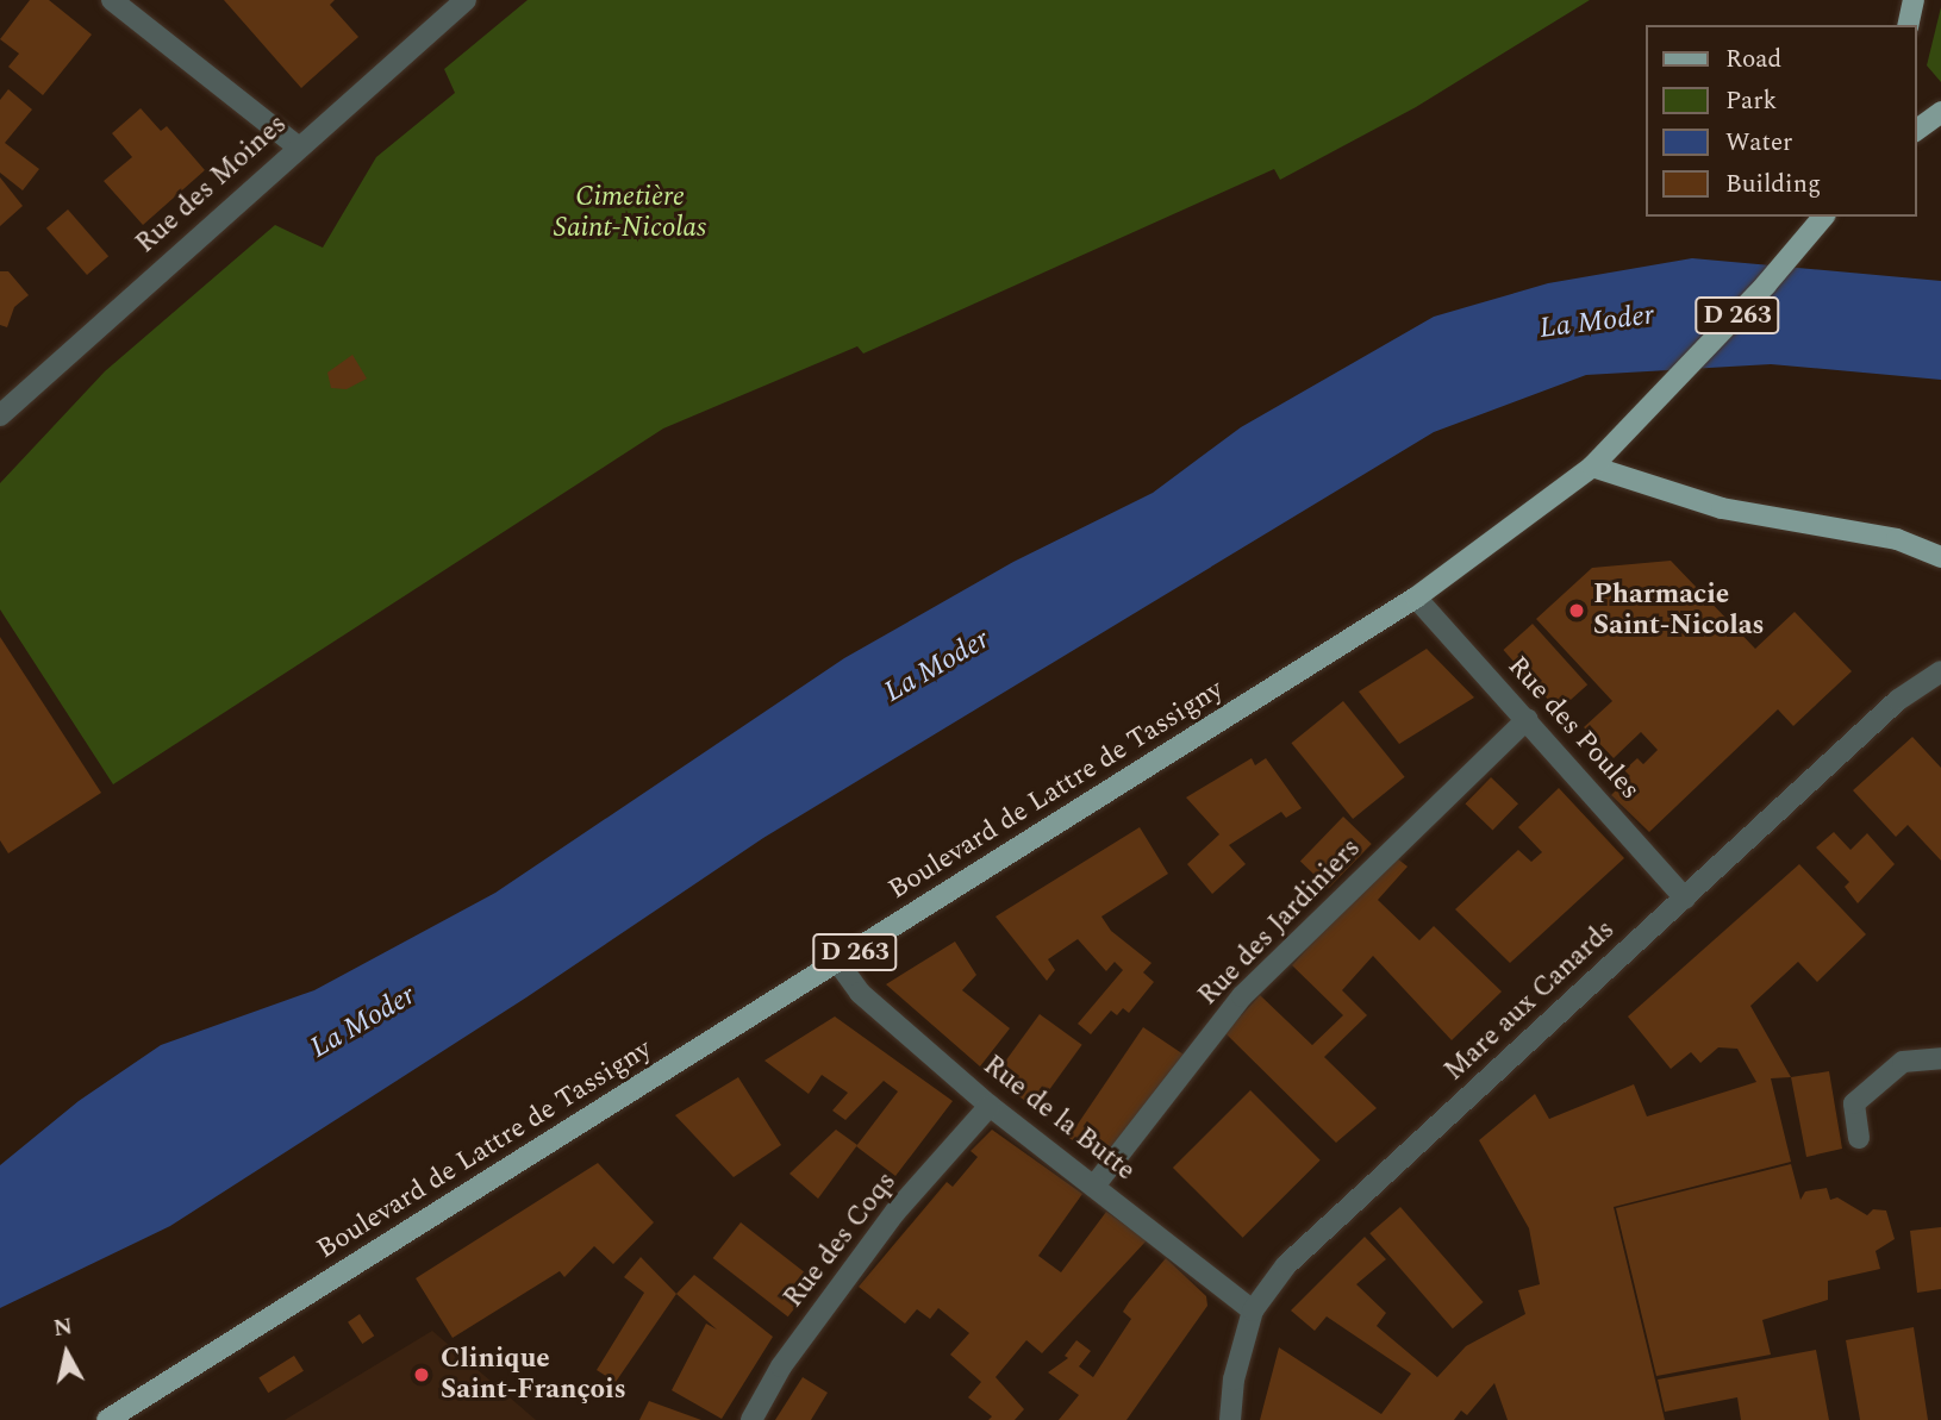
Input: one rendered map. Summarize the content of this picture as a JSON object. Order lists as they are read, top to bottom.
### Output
{
  "streets": {
    "main road": ["D 263", "Boulevard de Lattre de Tassigny"],
    "street": [
      "Rue des Moines",
      "Rue des Poules",
      "Rue des Jardiniers",
      "Mare aux Canards",
      "Rue de la Butte",
      "Rue des Coqs"
    ]
  },
  "crossings": [
    ["D 263", "Boulevard de Lattre de Tassigny"],
    ["Rue des Poules", "Boulevard de Lattre de Tassigny"],
    ["Rue des Poules", "Rue des Jardiniers"],
    ["Rue des Poules", "Mare aux Canards"],
    ["Boulevard de Lattre de Tassigny", "Rue de la Butte"],
    ["Rue des Jardiniers", "Rue de la Butte"],
    ["Mare aux Canards", "Rue de la Butte"],
    ["Rue de la Butte", "Rue des Coqs"]
  ],
  "water": ["La Moder"],
  "parks": ["Cimetière Saint-Nicolas"],
  "places": ["Pharmacie Saint-Nicolas", "Clinique Saint-François"],
  "legend": [
    "Road",
    "Park",
    "Water",
    "Building"
  ],
  "north": "top"
}
